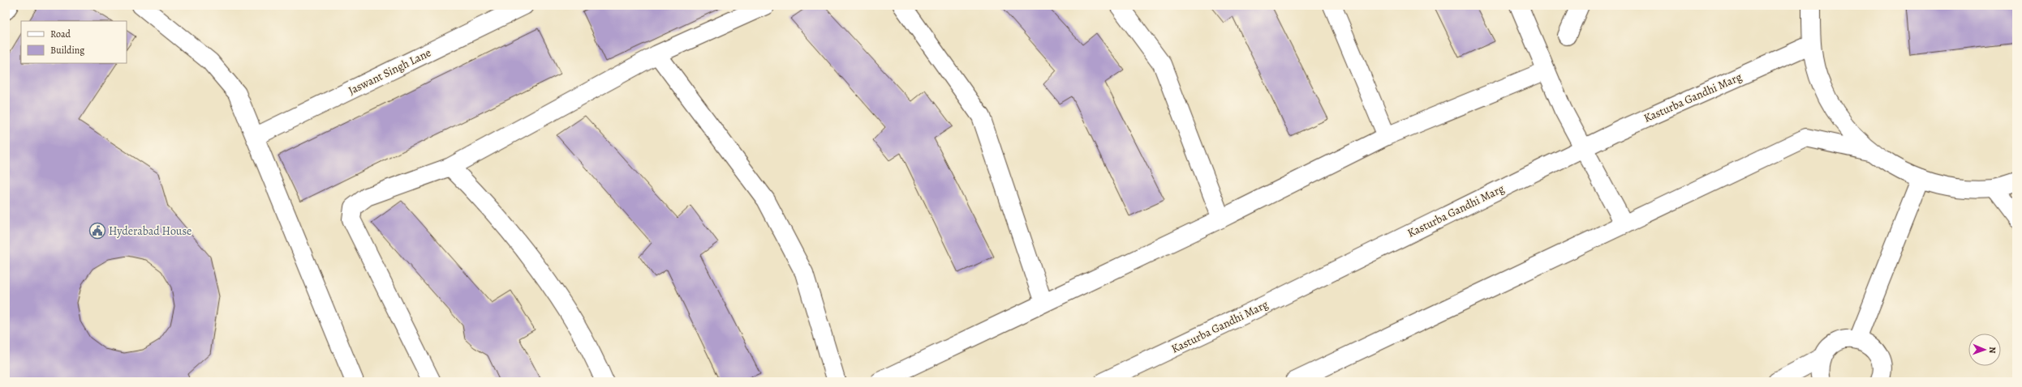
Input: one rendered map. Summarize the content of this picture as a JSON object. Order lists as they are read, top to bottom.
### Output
{
  "streets": {
    "main road": ["Jaswant Singh Lane", "Kasturba Gandhi Marg"]
  },
  "places": {
    "public building": ["Hyderabad House"]
  },
  "legend": ["Road", "Building"],
  "north": "right"
}
